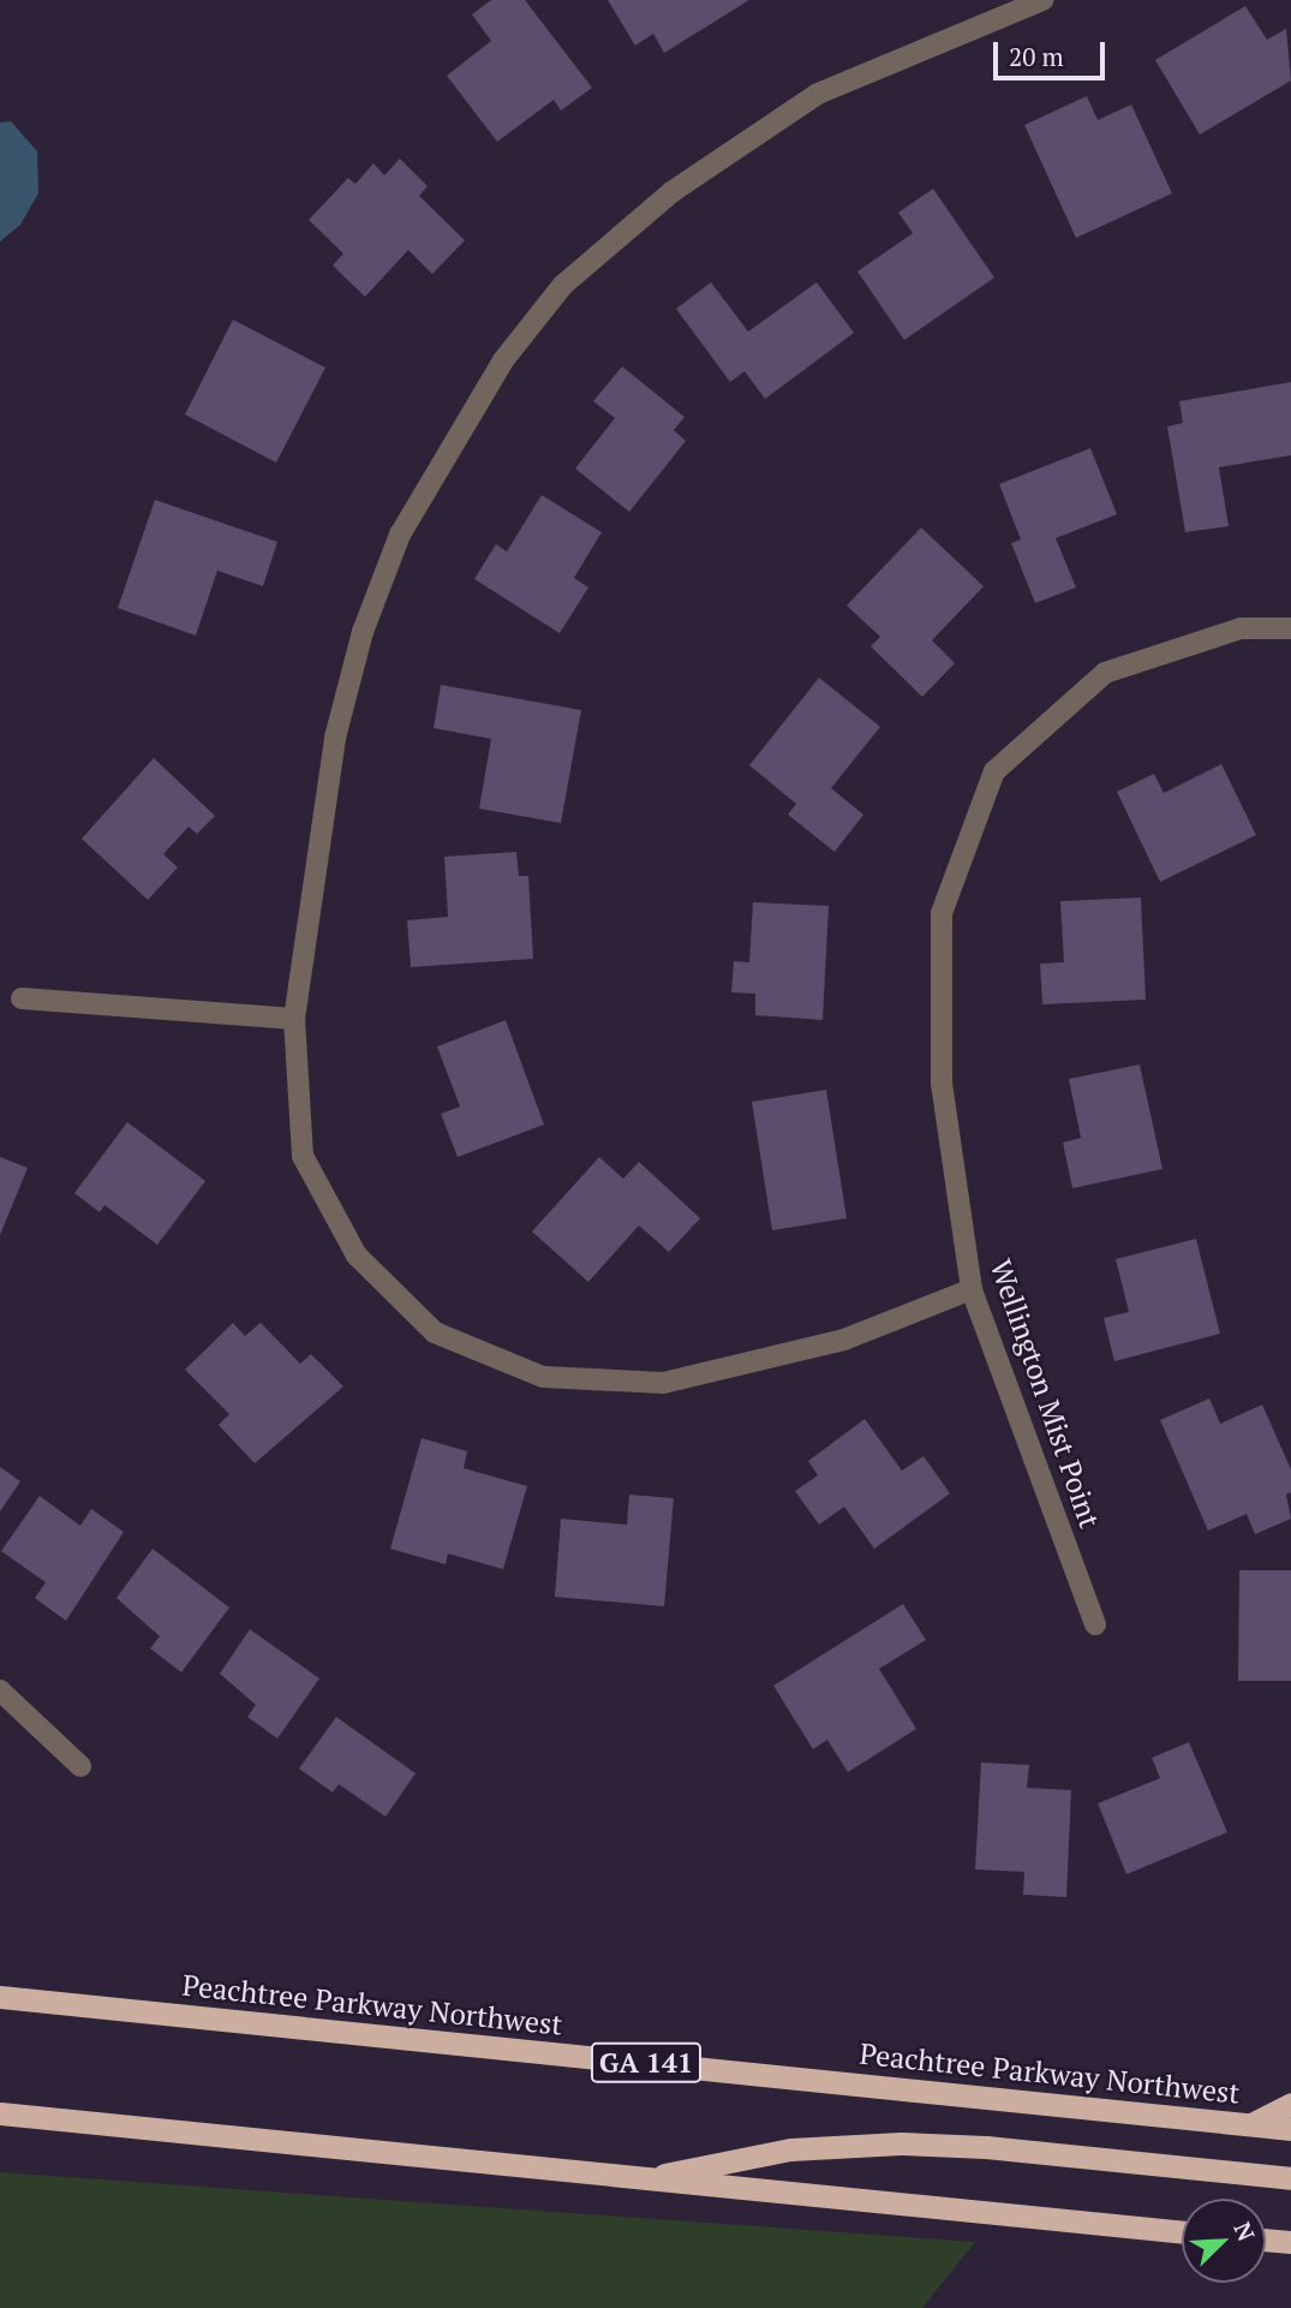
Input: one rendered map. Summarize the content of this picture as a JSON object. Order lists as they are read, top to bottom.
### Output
{
  "streets": {
    "highway": ["Peachtree Parkway Northwest", "GA 141"],
    "street": ["Wellington Mist Point"]
  },
  "scale_bar": "20 m",
  "north": "top right"
}
